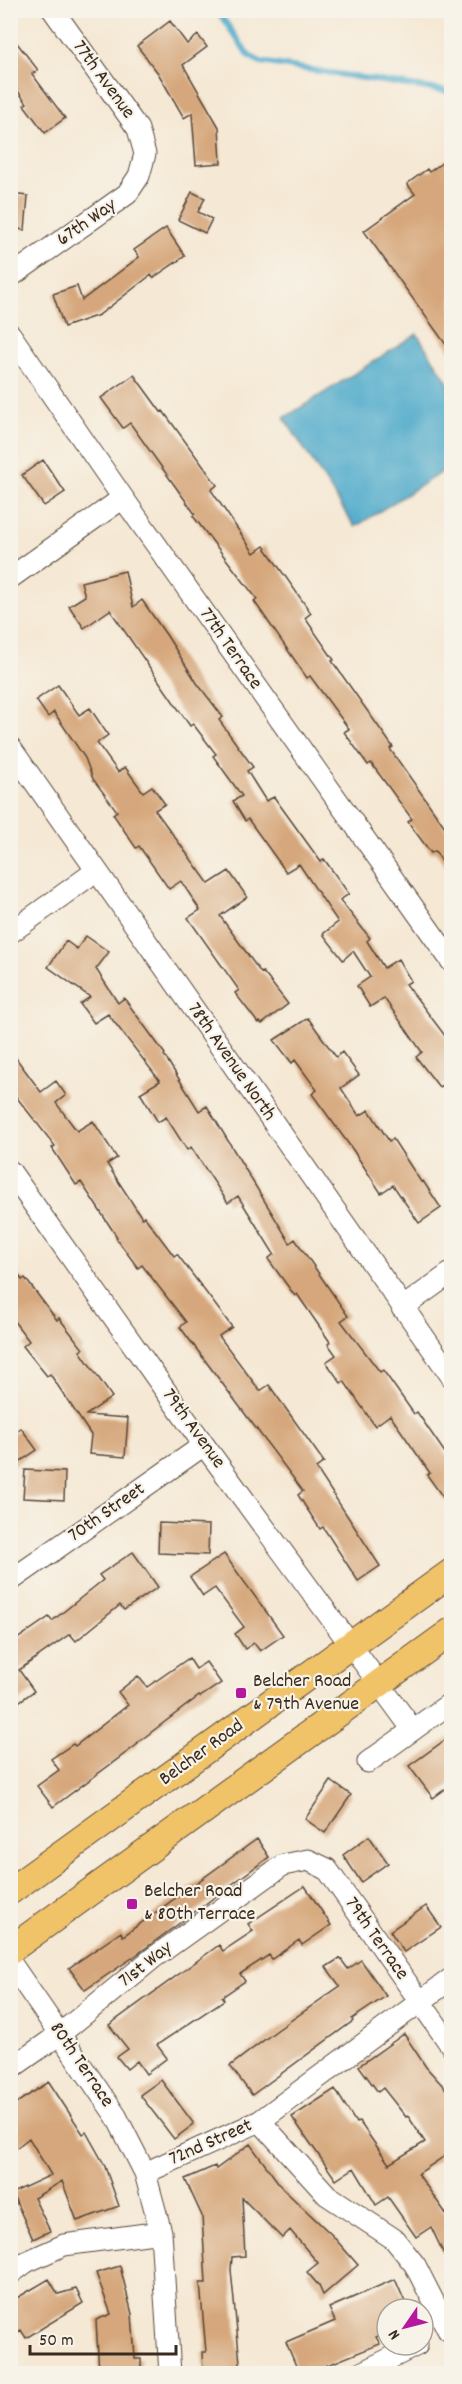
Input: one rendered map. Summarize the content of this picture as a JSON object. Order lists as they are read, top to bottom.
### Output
{
  "streets": {
    "main road": ["Belcher Road"],
    "street": [
      "77th Avenue",
      "67th Way",
      "77th Terrace",
      "78th Avenue North",
      "79th Avenue",
      "70th Street",
      "79th Terrace",
      "71st Way",
      "80th Terrace",
      "72nd Street"
    ]
  },
  "crossings": [
    ["77th Avenue", "67th Way"],
    ["79th Avenue", "70th Street"],
    ["79th Avenue", "Belcher Road"],
    ["79th Terrace", "71st Way"],
    ["79th Terrace", "72nd Street"],
    ["71st Way", "80th Terrace"],
    ["80th Terrace", "72nd Street"]
  ],
  "places": {
    "transit": ["Belcher Road & 79th Avenue", "Belcher Road & 80th Terrace"]
  },
  "scale_bar": "50 m",
  "north": "bottom left"
}
